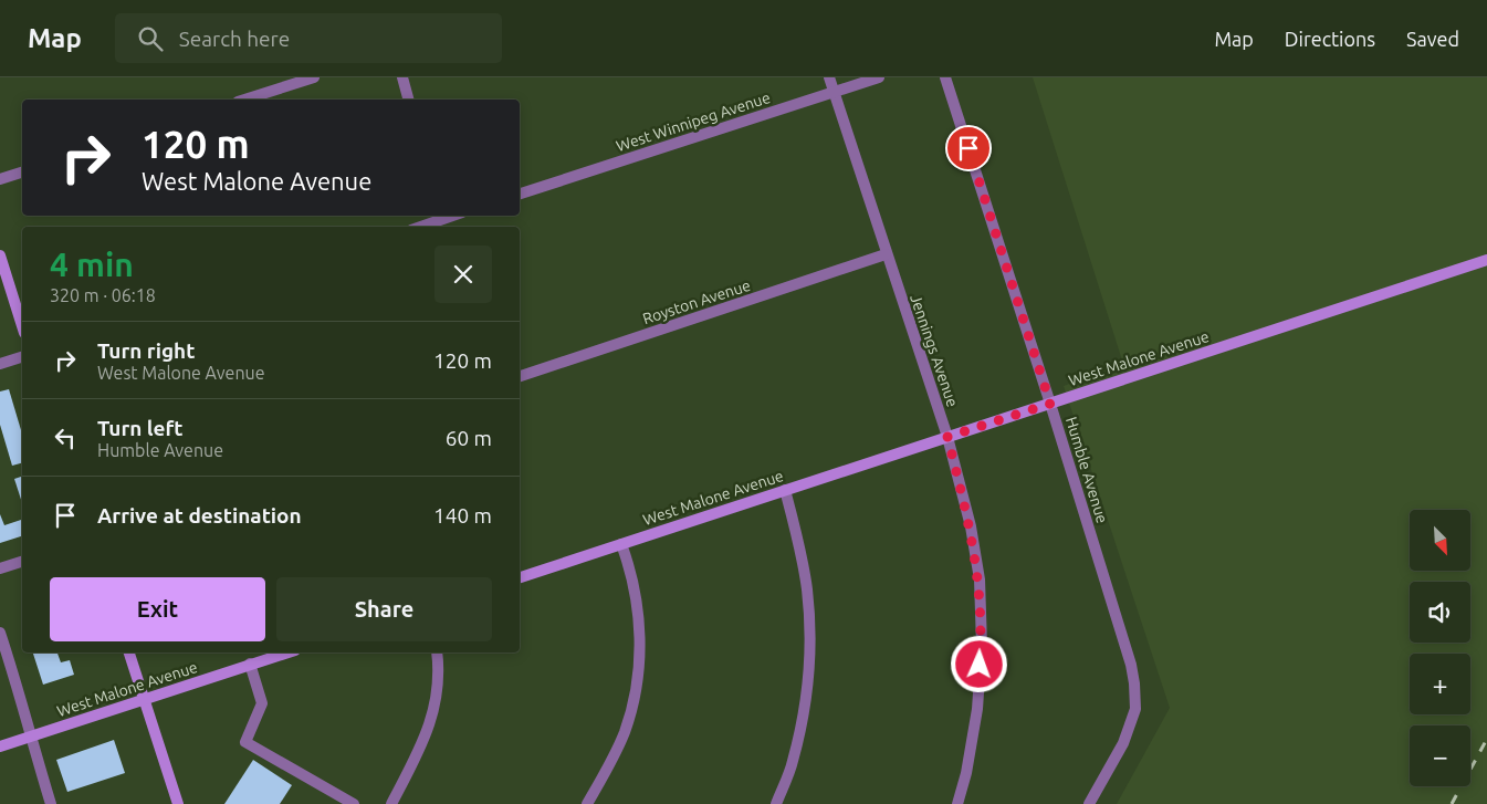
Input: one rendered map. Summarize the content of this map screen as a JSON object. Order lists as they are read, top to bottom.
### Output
{
  "streets": {
    "street": [
      "West Winnipeg Avenue",
      "Royston Avenue",
      "Jennings Avenue",
      "West Malone Avenue",
      "Humble Avenue"
    ]
  },
  "crossings": [
    ["West Winnipeg Avenue", "Jennings Avenue"],
    ["Royston Avenue", "Jennings Avenue"],
    ["Jennings Avenue", "West Malone Avenue"],
    ["West Malone Avenue", "Humble Avenue"]
  ],
  "north": "bottom right",
  "page": {
    "header": "Map",
    "search": "Search here",
    "nav": ["Map", "Directions", "Saved"],
    "turn": ["120 m", "West Malone Avenue"],
    "heading": ["4 min", "320 m · 06:18"],
    "list": [
      {
        "name": "Turn right",
        "note": "West Malone Avenue",
        "value": "120 m"
      },
      {
        "name": "Turn left",
        "note": "Humble Avenue",
        "value": "60 m"
      },
      {
        "name": "Arrive at destination",
        "value": "140 m"
      }
    ],
    "map_buttons": ["+", "−"],
    "buttons": ["Exit", "Share"]
  }
}
